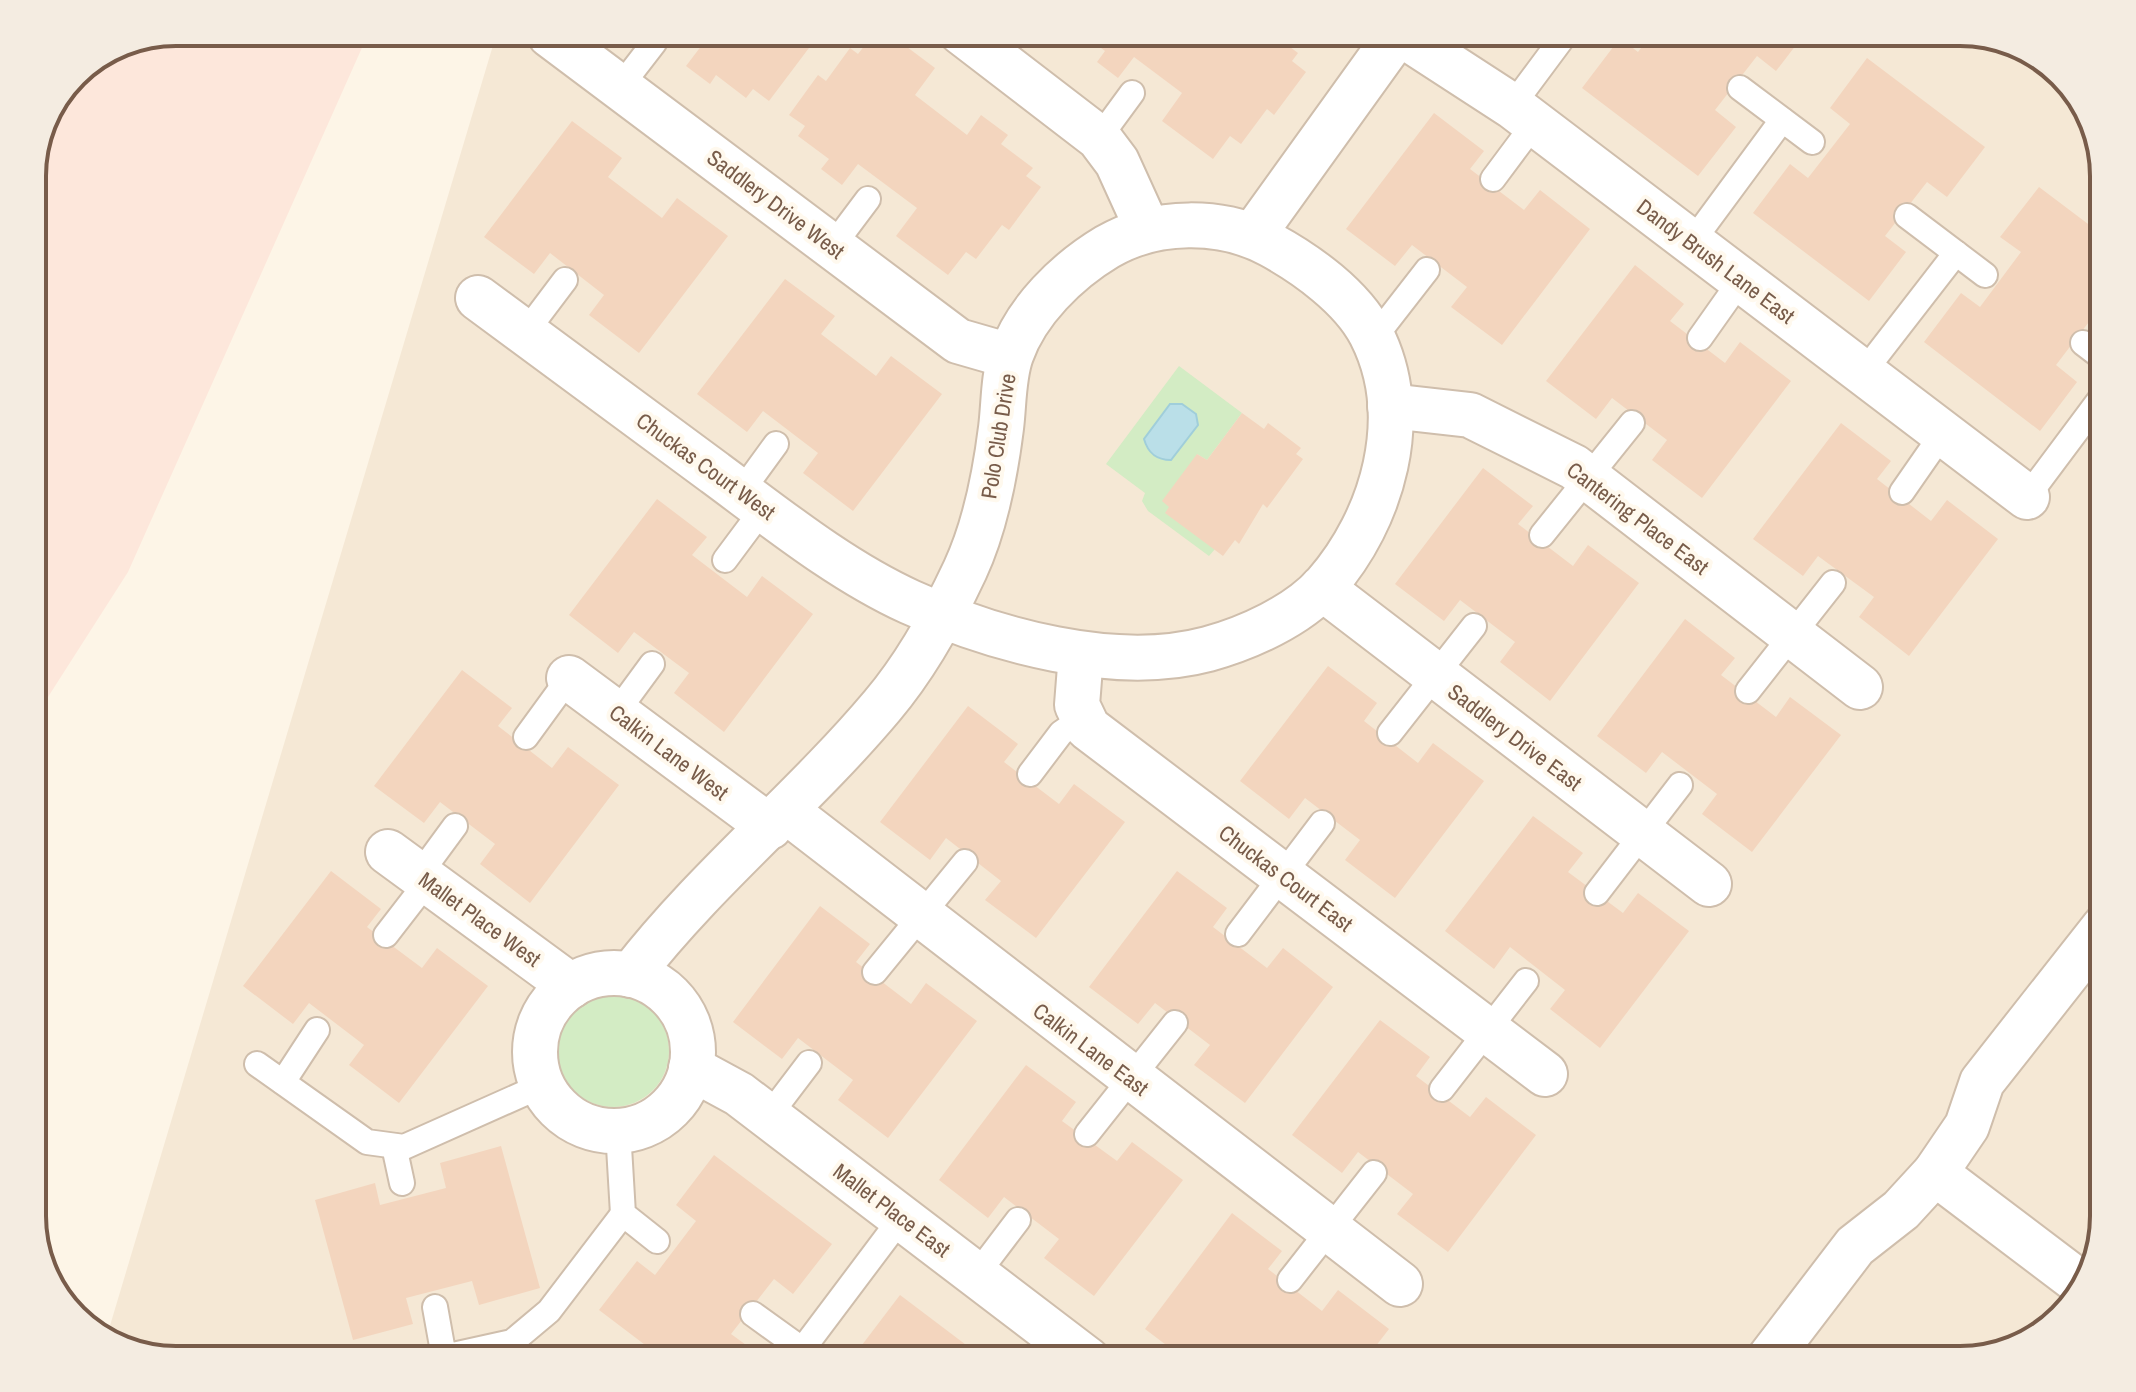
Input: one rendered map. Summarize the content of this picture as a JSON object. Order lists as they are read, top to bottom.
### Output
{
  "streets": {
    "street": [
      "Saddlery Drive West",
      "Dandy Brush Lane East",
      "Polo Club Drive",
      "Chuckas Court West",
      "Cantering Place East",
      "Saddlery Drive East",
      "Calkin Lane West",
      "Chuckas Court East",
      "Mallet Place West",
      "Calkin Lane East",
      "Mallet Place East"
    ]
  },
  "crossings": [
    ["Saddlery Drive West", "Polo Club Drive"],
    ["Polo Club Drive", "Chuckas Court West"],
    ["Polo Club Drive", "Cantering Place East"],
    ["Polo Club Drive", "Saddlery Drive East"],
    ["Polo Club Drive", "Calkin Lane West"],
    ["Polo Club Drive", "Mallet Place West"],
    ["Polo Club Drive", "Calkin Lane East"],
    ["Polo Club Drive", "Mallet Place East"],
    ["Calkin Lane West", "Calkin Lane East"],
    ["Mallet Place West", "Mallet Place East"]
  ]
}
